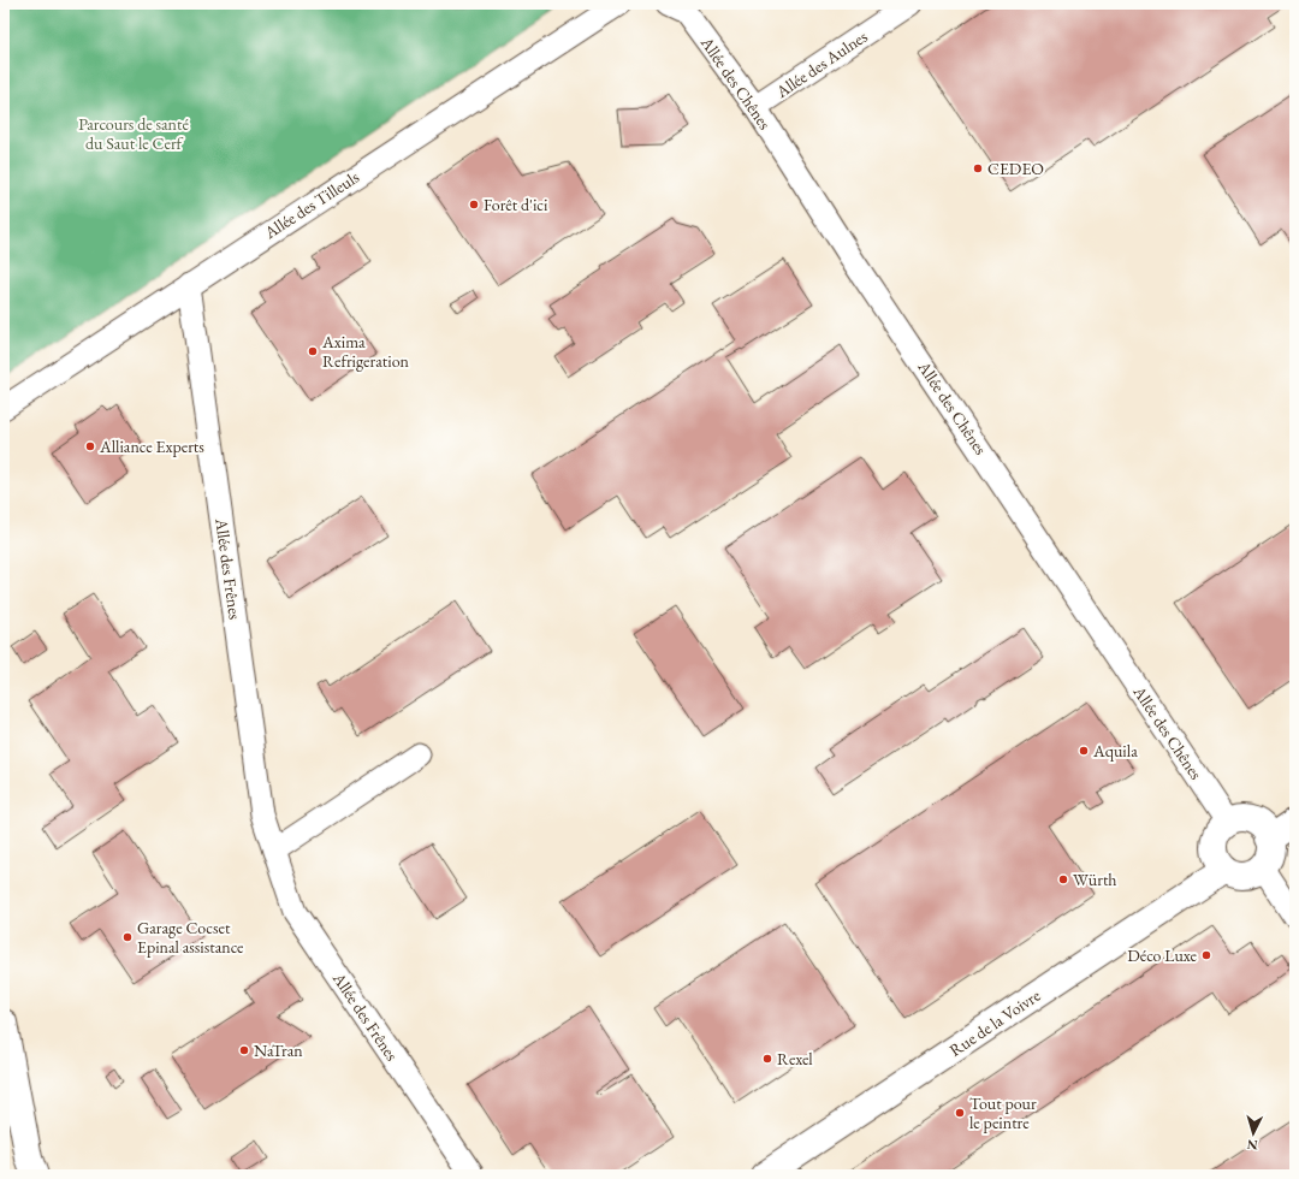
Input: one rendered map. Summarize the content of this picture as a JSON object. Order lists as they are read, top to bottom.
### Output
{
  "streets": {
    "street": [
      "Allée des Aulnes",
      "Allée des Chênes",
      "Allée des Tilleuls",
      "Allée des Frênes",
      "Rue de la Voivre"
    ]
  },
  "crossings": [
    ["Allée des Aulnes", "Allée des Chênes"],
    ["Allée des Chênes", "Rue de la Voivre"],
    ["Allée des Tilleuls", "Allée des Frênes"]
  ],
  "parks": ["Parcours de santé du Saut le Cerf"],
  "places": [
    "CEDEO",
    "Forêt d'ici",
    "Axima Refrigeration",
    "Alliance Experts",
    "Aquila",
    "Würth",
    "Garage Cocset Epinal assistance",
    "Déco Luxe",
    "NaTran",
    "Rexel",
    "Tout pour le peintre"
  ],
  "north": "bottom"
}
